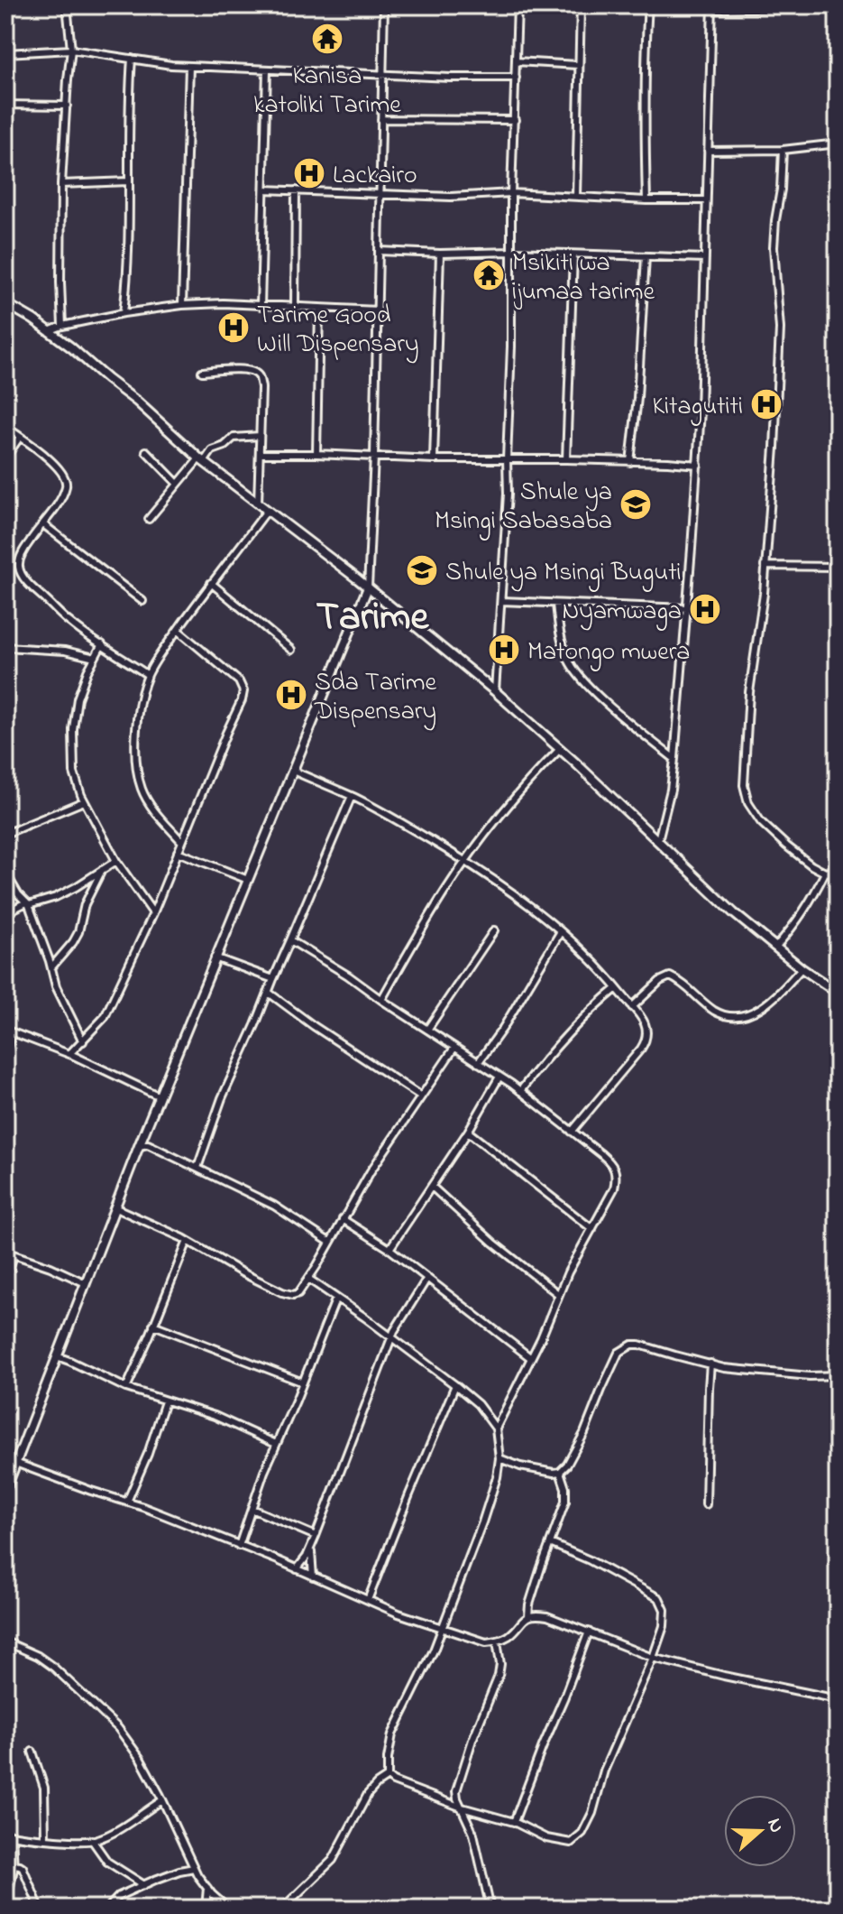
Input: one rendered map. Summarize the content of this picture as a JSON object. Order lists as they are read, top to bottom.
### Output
{
  "districts": ["Tarime"],
  "places": {
    "temple": ["Kanisa katoliki Tarime", "Msikiti wa ijumaa tarime"],
    "hospital": [
      "Lackairo",
      "Tarime Good Will Dispensary",
      "Kitagutiti",
      "Nyamwaga",
      "Matongo mwera",
      "Sda Tarime Dispensary"
    ],
    "school or university": ["Shule ya Msingi Sabasaba", "Shule ya Msingi Buguti"]
  },
  "north": "right"
}
